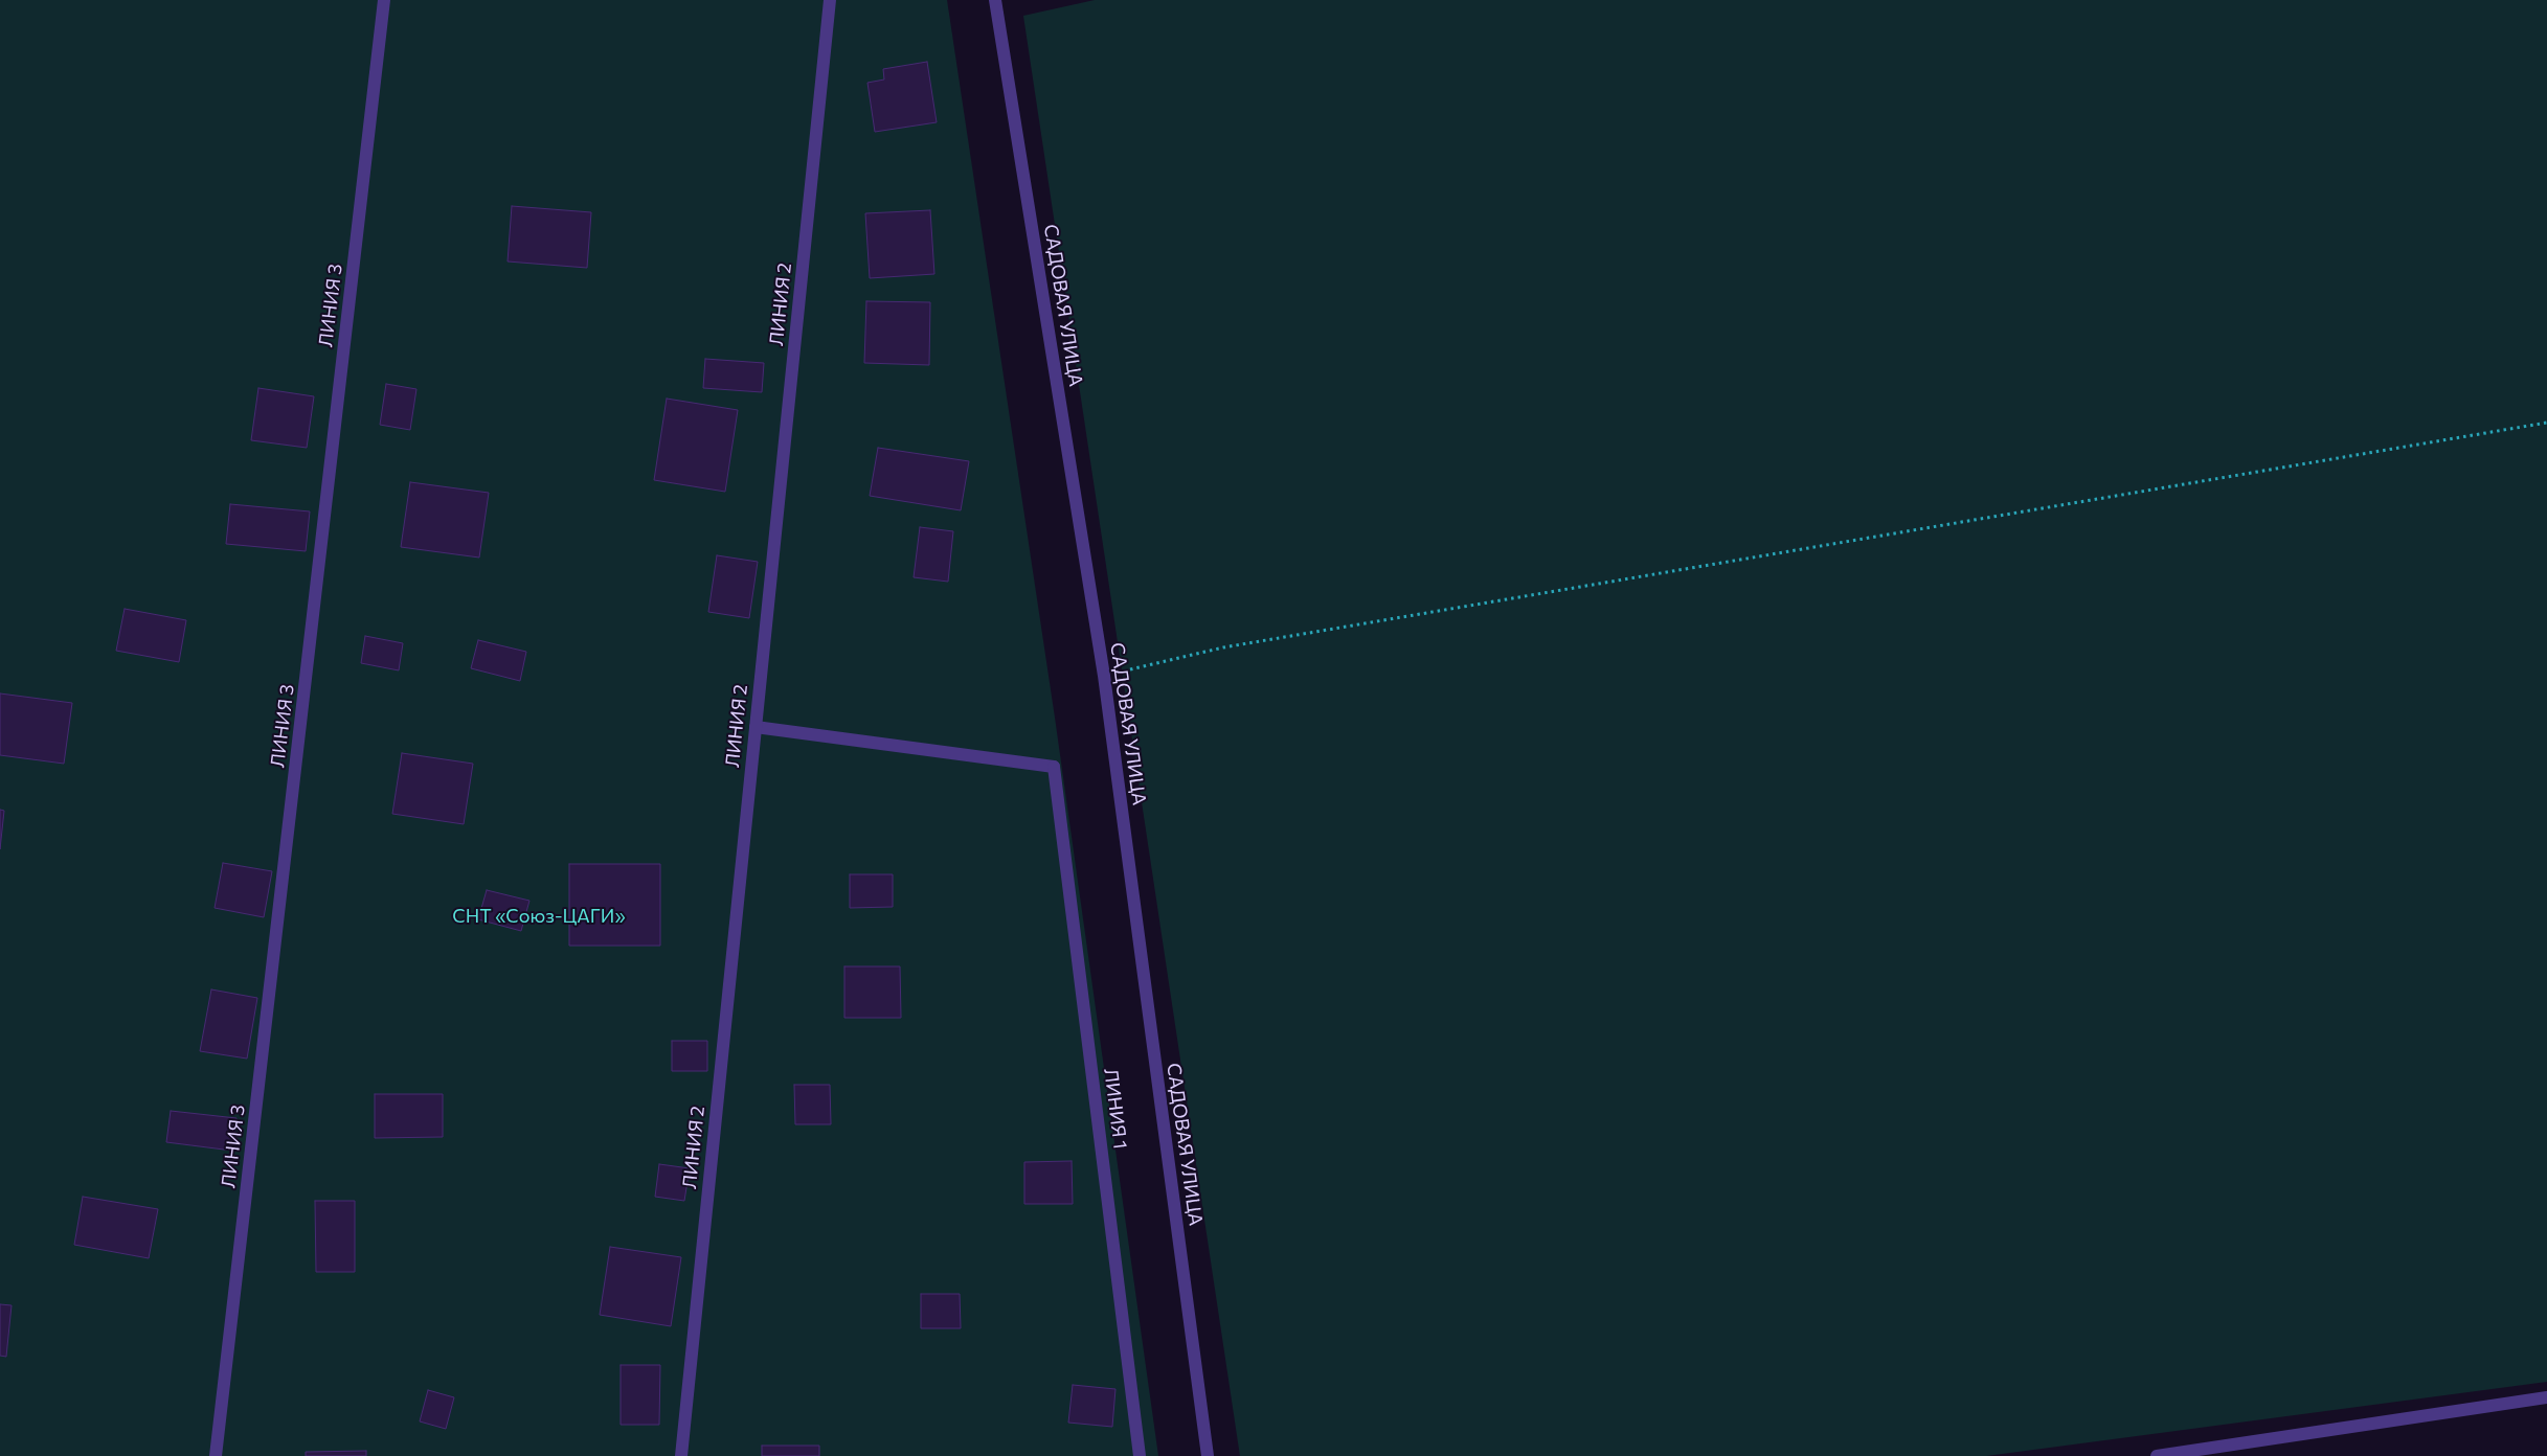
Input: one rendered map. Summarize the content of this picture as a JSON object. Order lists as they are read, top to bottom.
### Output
{
  "streets": {
    "street": [
      "ЛИНИЯ 2",
      "ЛИНИЯ 3",
      "САДОВАЯ УЛИЦА",
      "ЛИНИЯ 1"
    ]
  },
  "crossings": [
    ["ЛИНИЯ 2", "ЛИНИЯ 1"]
  ],
  "parks": ["СНТ «Союз-ЦАГИ»"]
}
